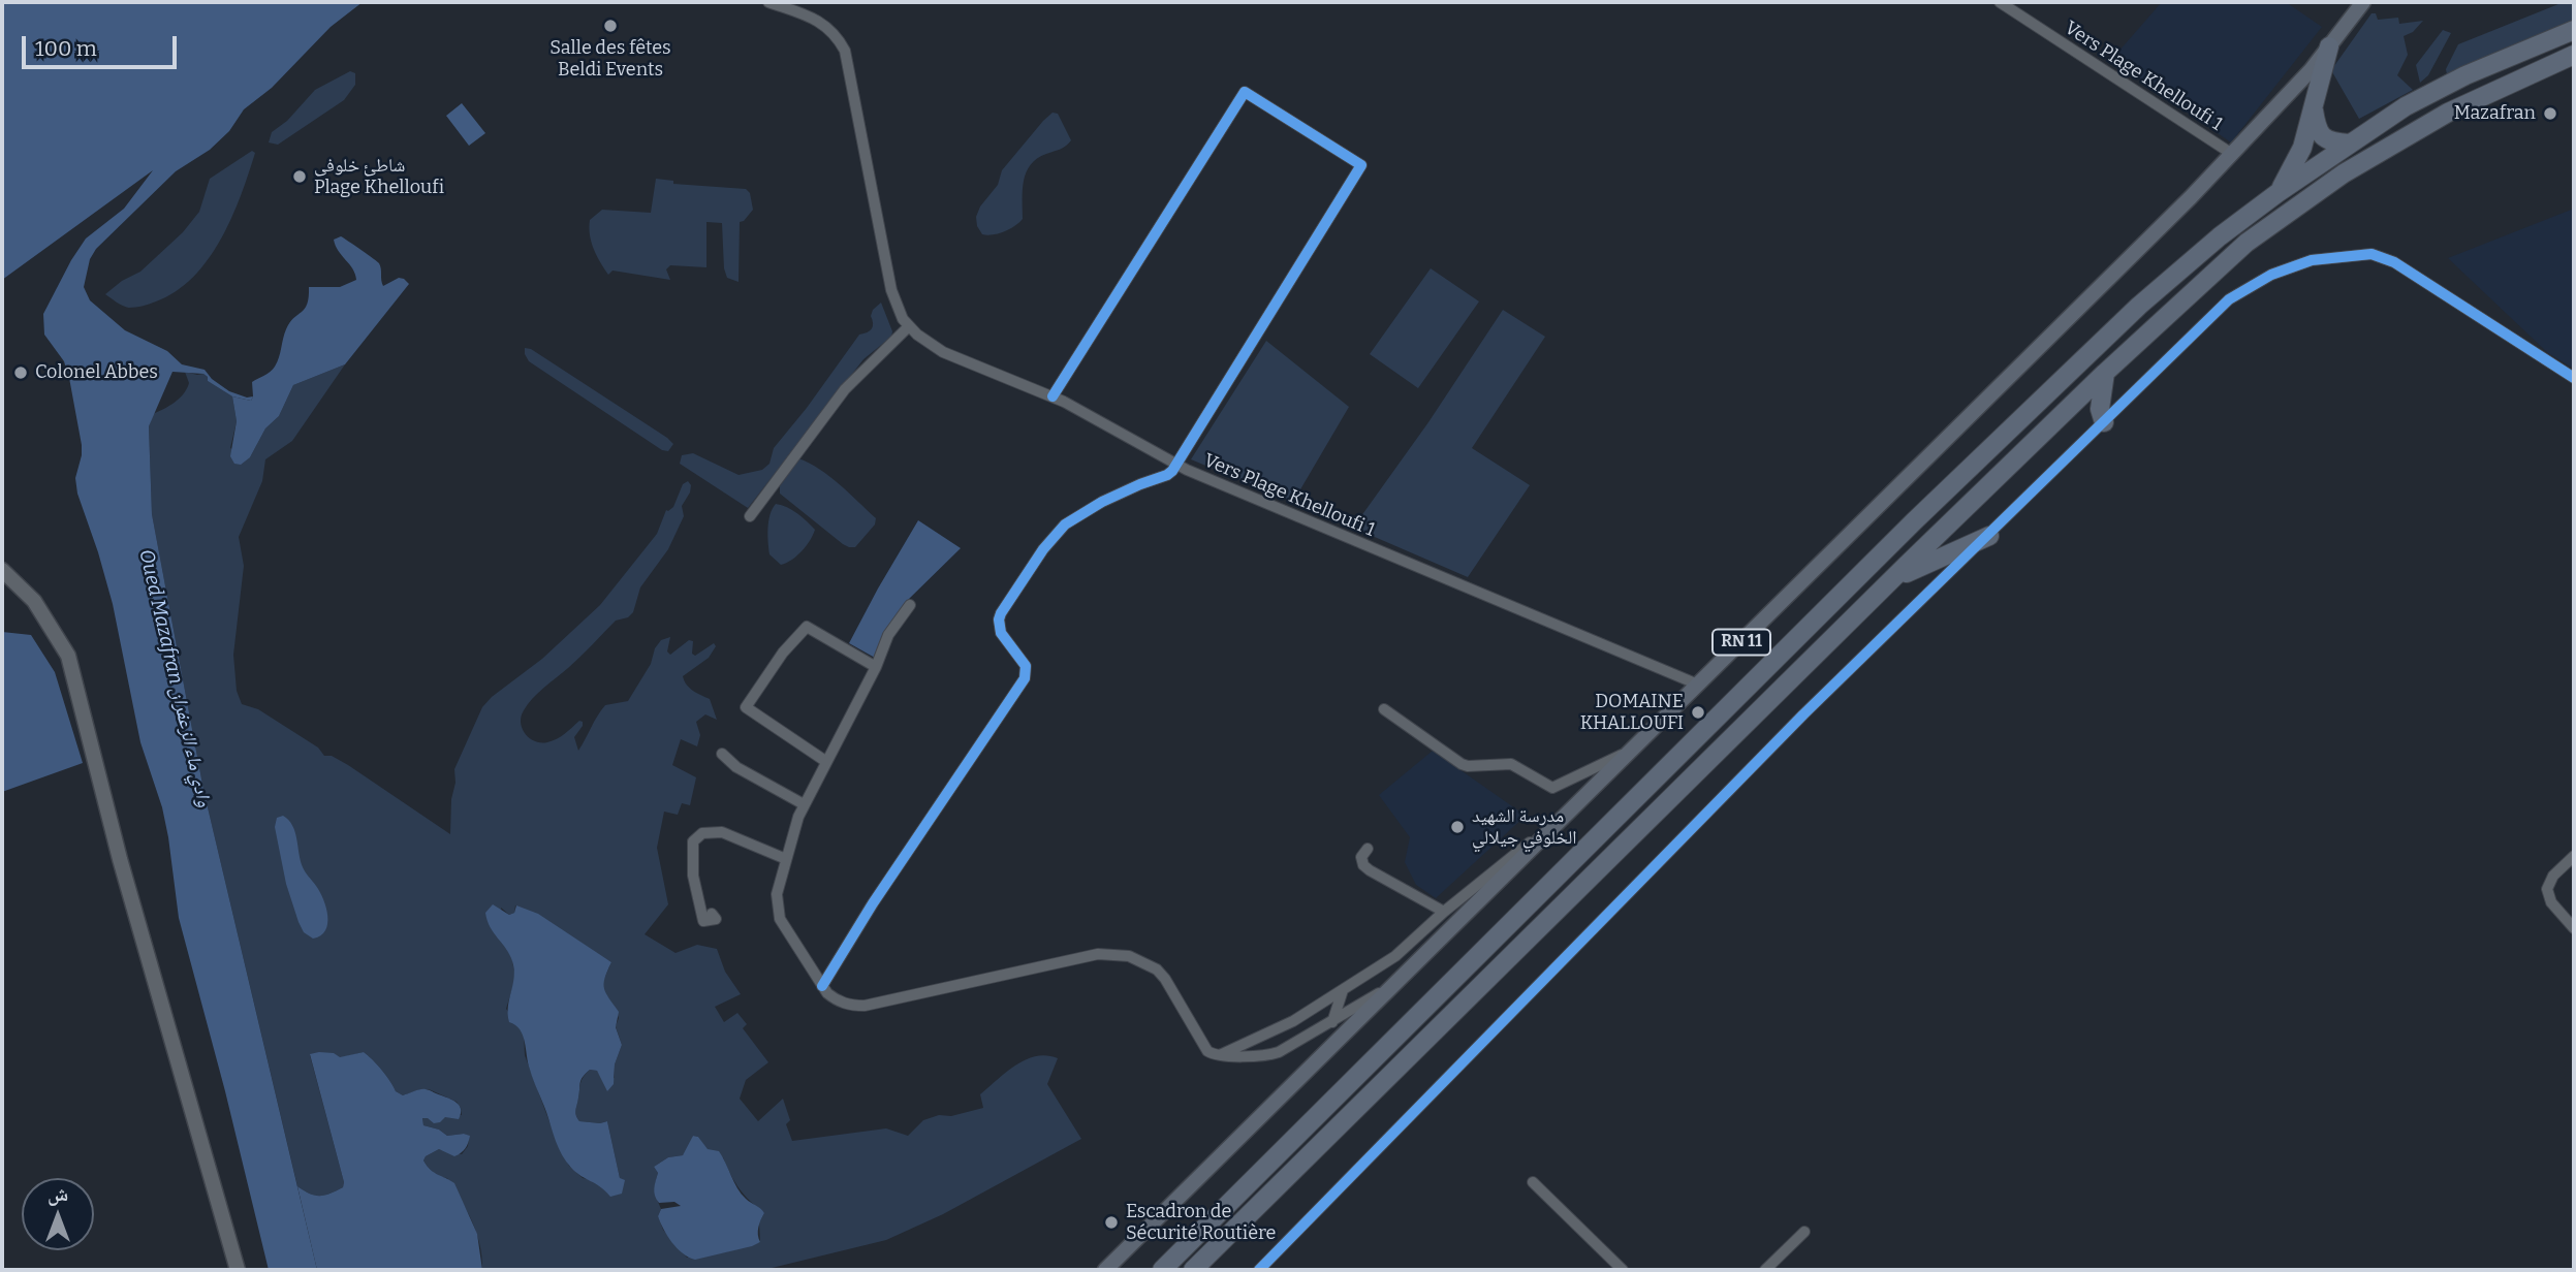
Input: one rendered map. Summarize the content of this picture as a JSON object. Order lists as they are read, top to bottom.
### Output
{
  "streets": {
    "main road": ["RN 11"],
    "street": ["Vers Plage Khelloufi 1"]
  },
  "crossings": [
    ["Vers Plage Khelloufi 1", "RN 11"]
  ],
  "water": ["Oued Mazafran وادي ماء الزعفران"],
  "places": [
    "Salle des fêtes Beldi Events",
    "Mazafran",
    "شاطئ خلوفي Plage Khelloufi",
    "Colonel Abbes",
    "DOMAINE KHALLOUFI",
    "مدرسة الشهيد الخلوفي جيلالي",
    "Escadron de Sécurité Routière"
  ],
  "scale_bar": "100 m",
  "north": "top"
}
